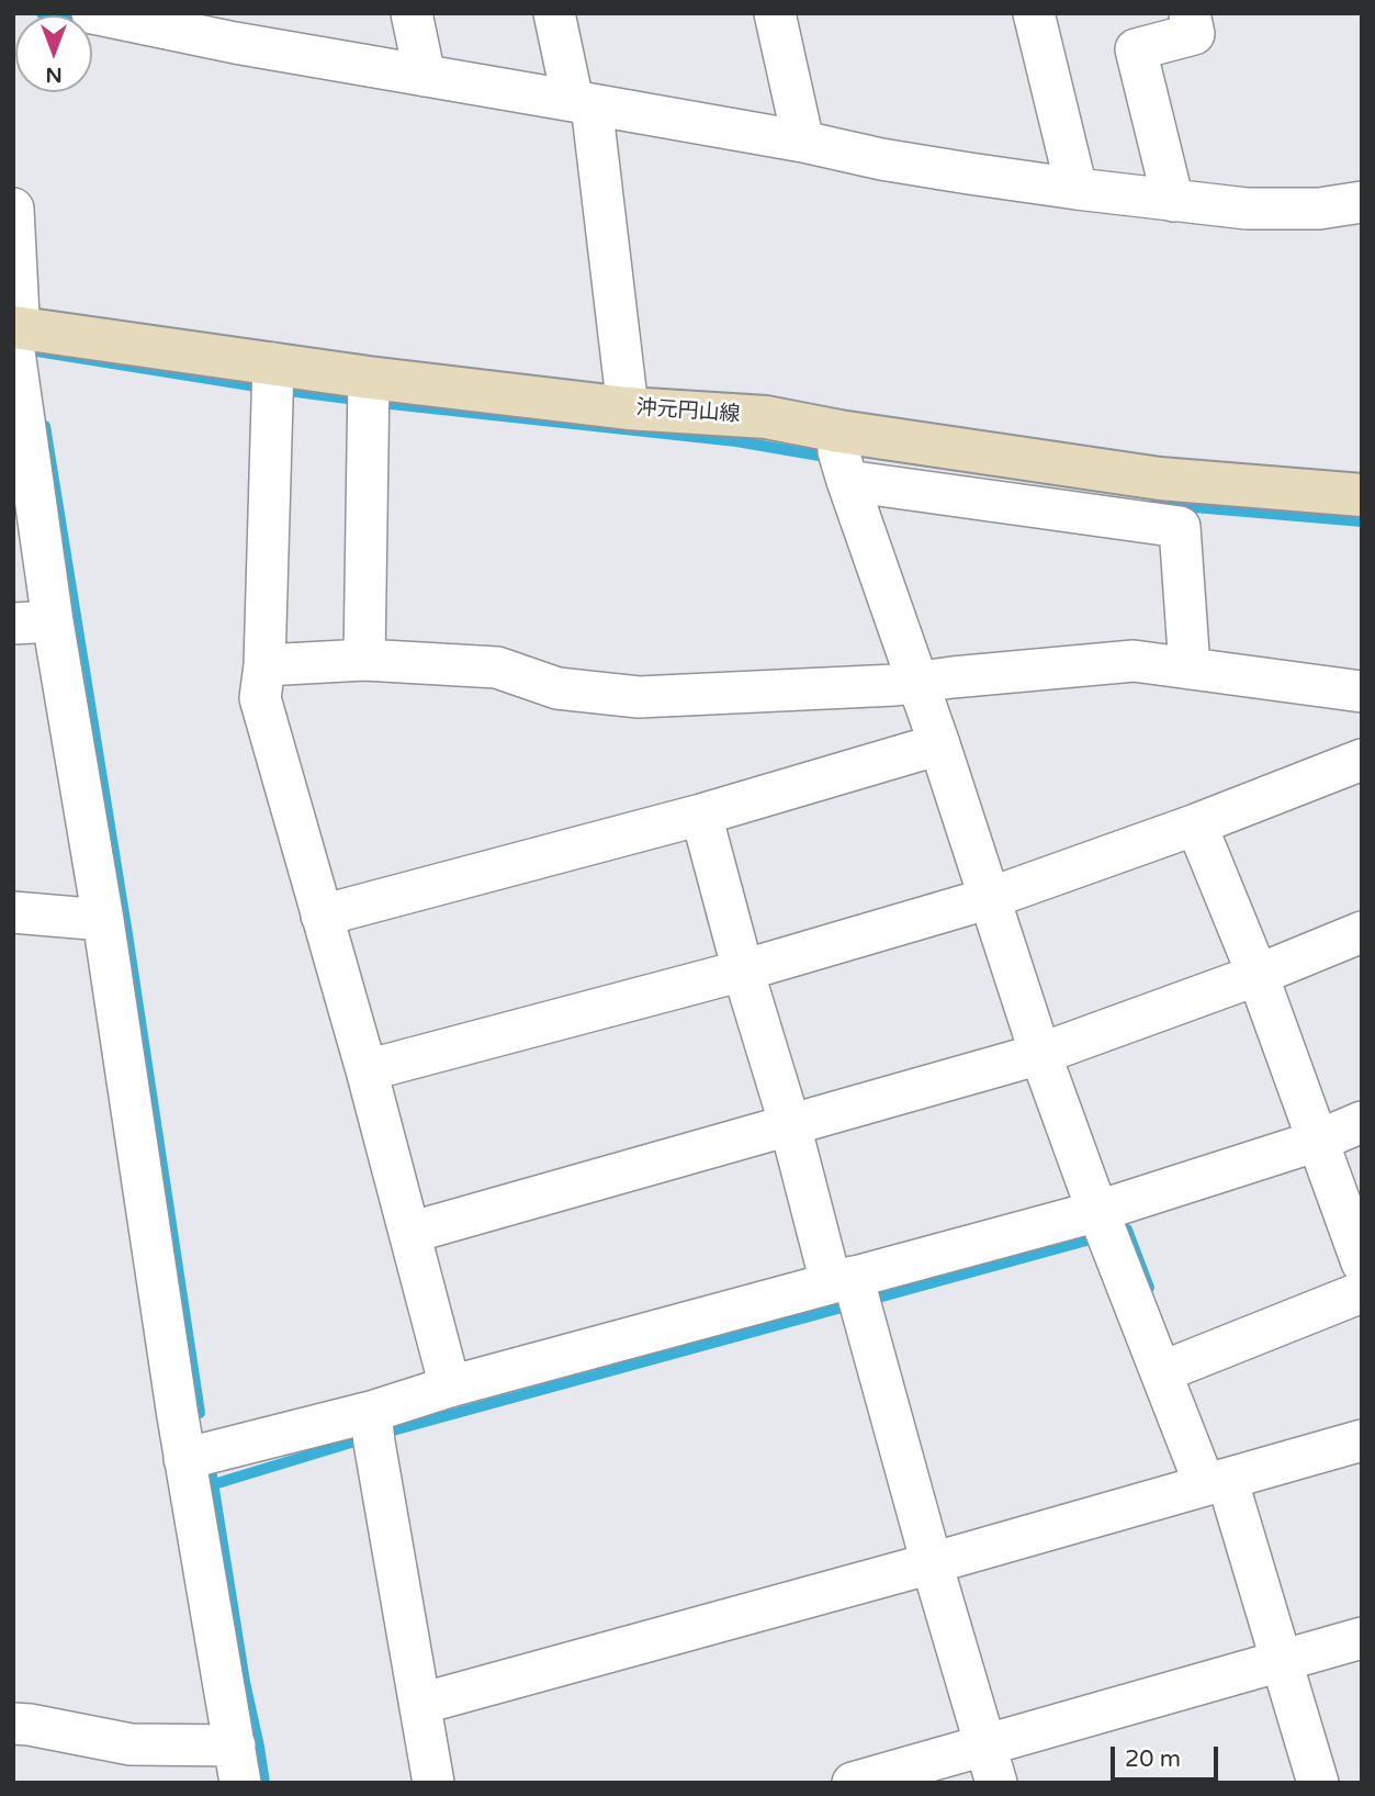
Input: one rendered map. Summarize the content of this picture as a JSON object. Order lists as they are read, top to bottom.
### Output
{
  "streets": {
    "main road": ["沖元円山線"]
  },
  "scale_bar": "20 m",
  "north": "bottom"
}
